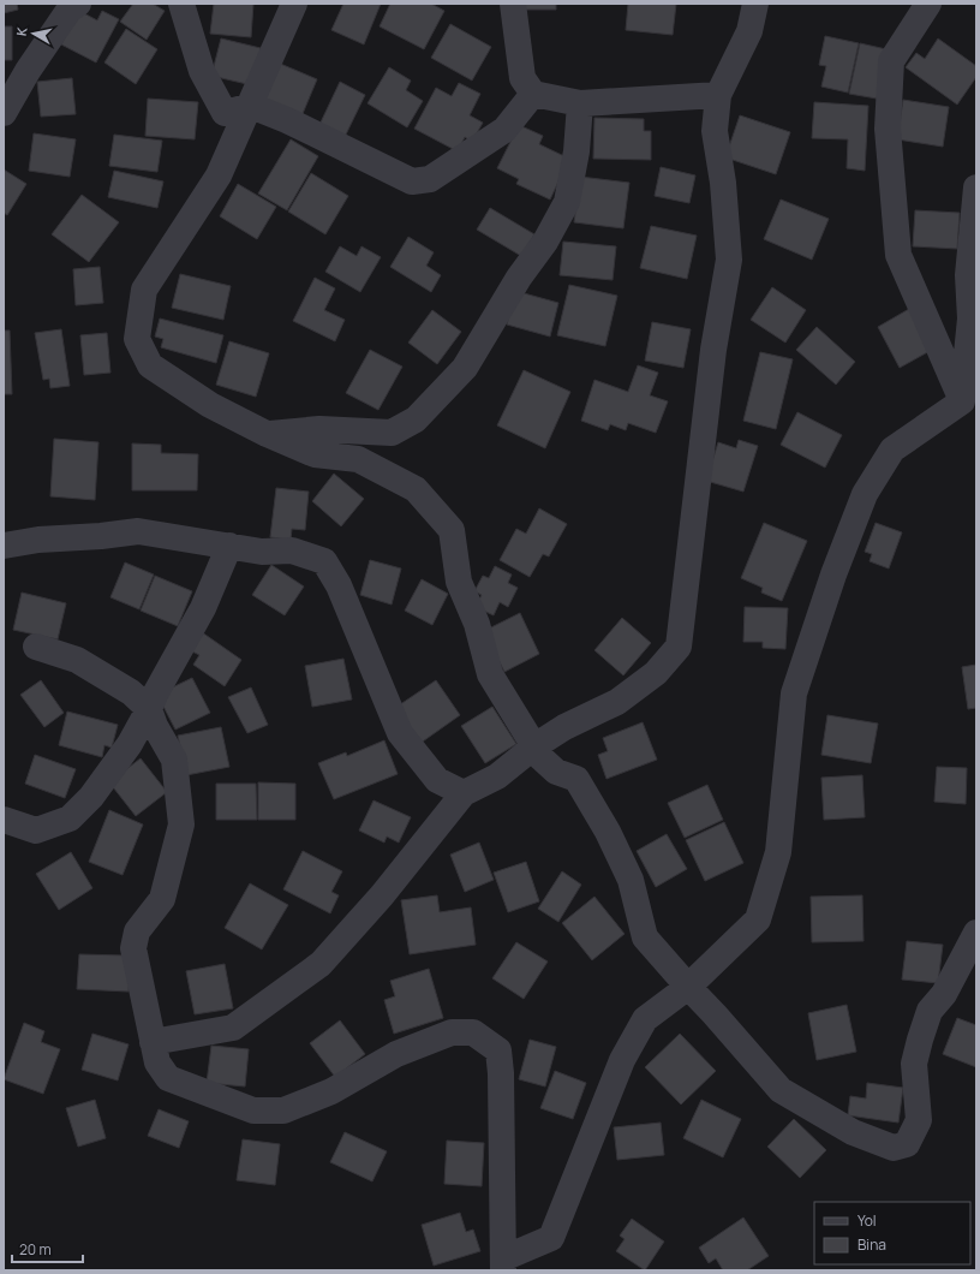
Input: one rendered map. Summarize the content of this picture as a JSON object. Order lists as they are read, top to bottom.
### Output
{
  "legend": ["Yol", "Bina"],
  "scale_bar": "20 m",
  "north": "left"
}
